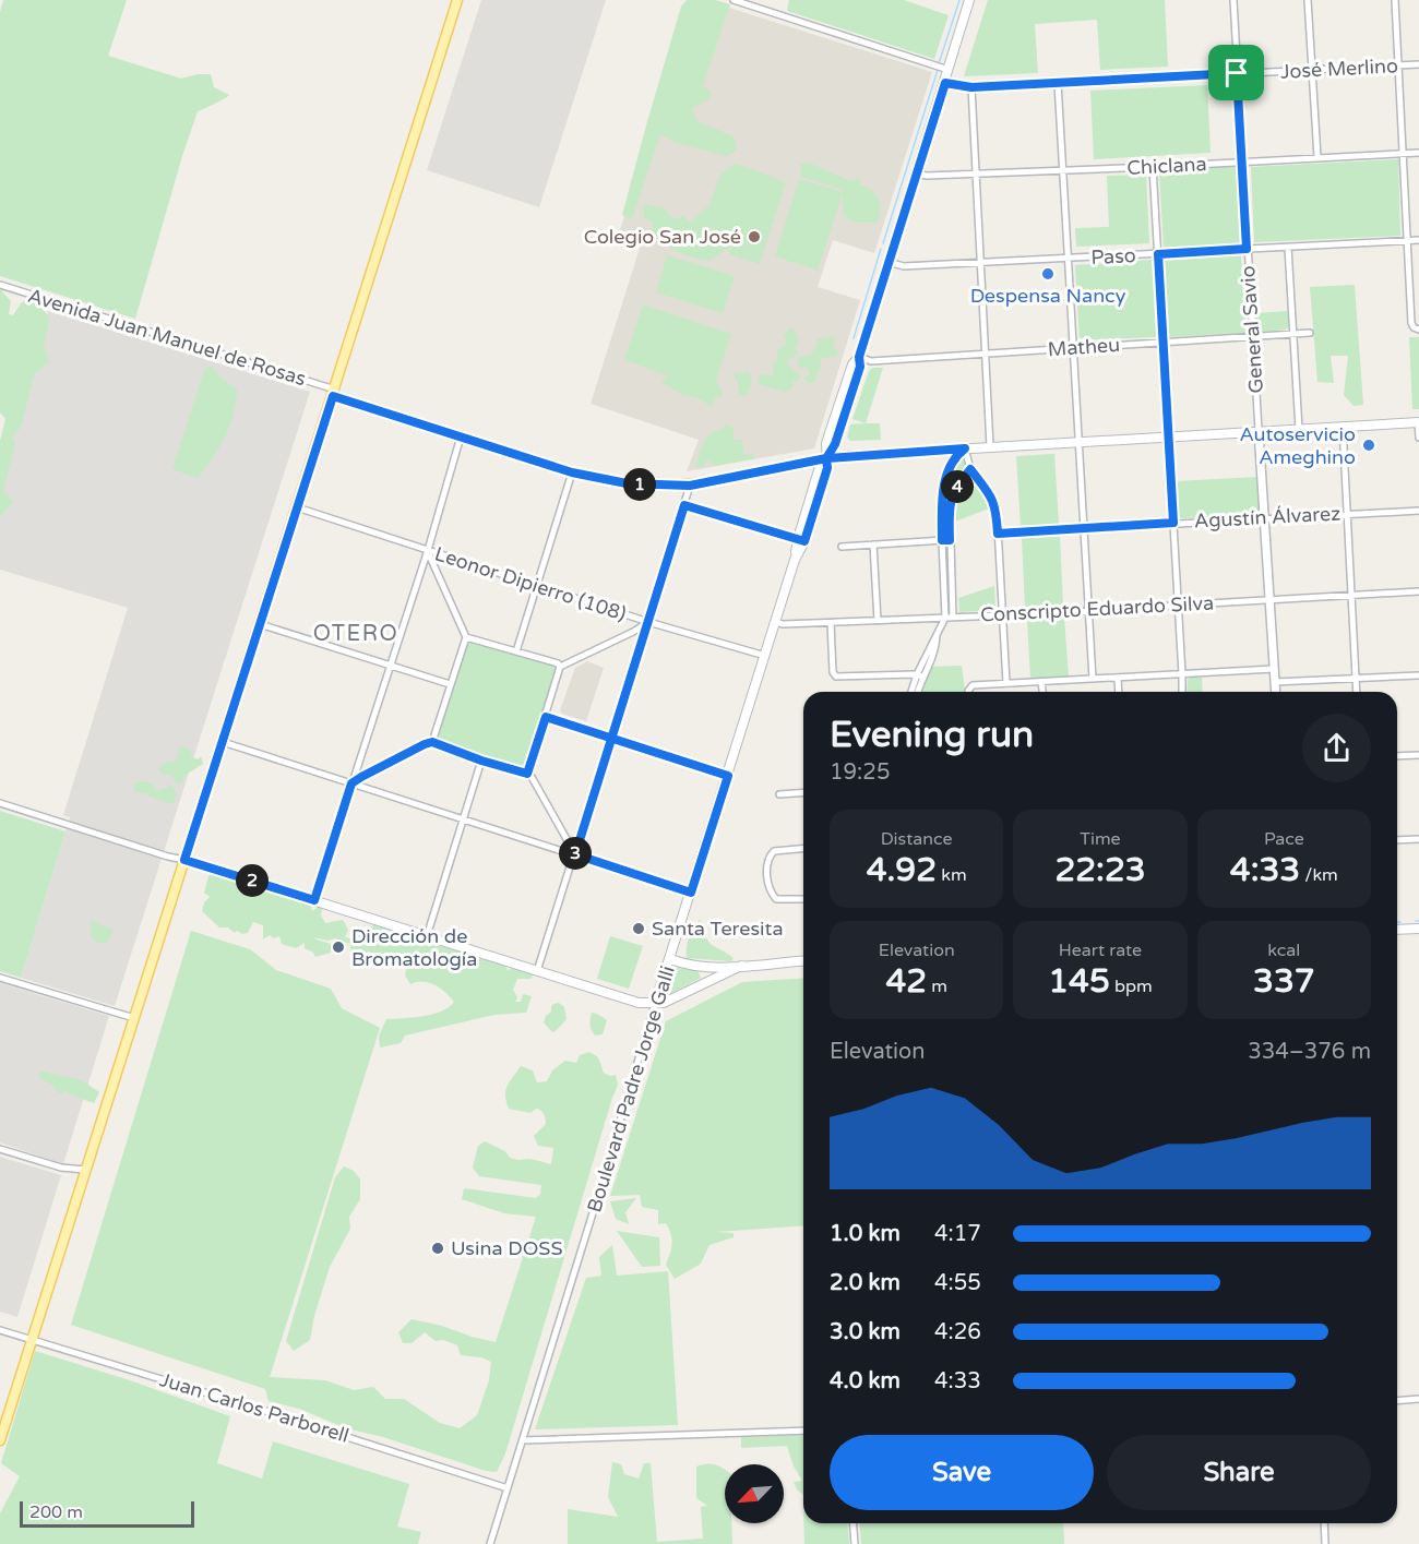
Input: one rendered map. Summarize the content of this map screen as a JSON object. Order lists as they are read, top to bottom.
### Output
{
  "streets": {
    "main road": ["Avenida Juan Manuel de Rosas", "Boulevard Padre Jorge Galli"],
    "street": [
      "José Merlino",
      "Chiclana",
      "Paso",
      "General Savio",
      "Matheu",
      "Agustín Álvarez",
      "Leonor Dipierro (108)",
      "Conscripto Eduardo Silva",
      "Juan Carlos Parborell"
    ]
  },
  "crossings": [
    ["José Merlino", "General Savio"],
    ["José Merlino", "Boulevard Padre Jorge Galli"],
    ["Chiclana", "General Savio"],
    ["Chiclana", "Boulevard Padre Jorge Galli"],
    ["Paso", "General Savio"],
    ["Paso", "Boulevard Padre Jorge Galli"],
    ["General Savio", "Avenida Juan Manuel de Rosas"],
    ["General Savio", "Matheu"],
    ["General Savio", "Agustín Álvarez"],
    ["General Savio", "Conscripto Eduardo Silva"],
    ["Avenida Juan Manuel de Rosas", "Boulevard Padre Jorge Galli"],
    ["Matheu", "Boulevard Padre Jorge Galli"],
    ["Leonor Dipierro (108)", "Boulevard Padre Jorge Galli"],
    ["Conscripto Eduardo Silva", "Boulevard Padre Jorge Galli"],
    ["Boulevard Padre Jorge Galli", "Juan Carlos Parborell"]
  ],
  "districts": ["OTERO"],
  "places": [
    "Colegio San José",
    "Despensa Nancy",
    "Autoservicio Ameghino",
    "Santa Teresita",
    "Dirección de Bromatología",
    "Usina DOSS"
  ],
  "scale_bar": "200 m",
  "north": "bottom left",
  "page": {
    "pins": [
      "1",
      "4",
      "3",
      "2"
    ],
    "heading": ["Evening run", "19:25"],
    "stats": [
      ["Distance", "4.92 km"],
      ["Time", "22:23"],
      ["Pace", "4:33 /km"],
      ["Elevation", "42 m"],
      ["Heart rate", "145 bpm"],
      ["kcal", "337"]
    ],
    "chart": ["Elevation", "334–376 m"],
    "list": [
      {
        "name": "1.0 km",
        "note": "4:17"
      },
      {
        "name": "2.0 km",
        "note": "4:55"
      },
      {
        "name": "3.0 km",
        "note": "4:26"
      },
      {
        "name": "4.0 km",
        "note": "4:33"
      }
    ],
    "buttons": ["Save", "Share"],
    "scale": "200 m"
  }
}
